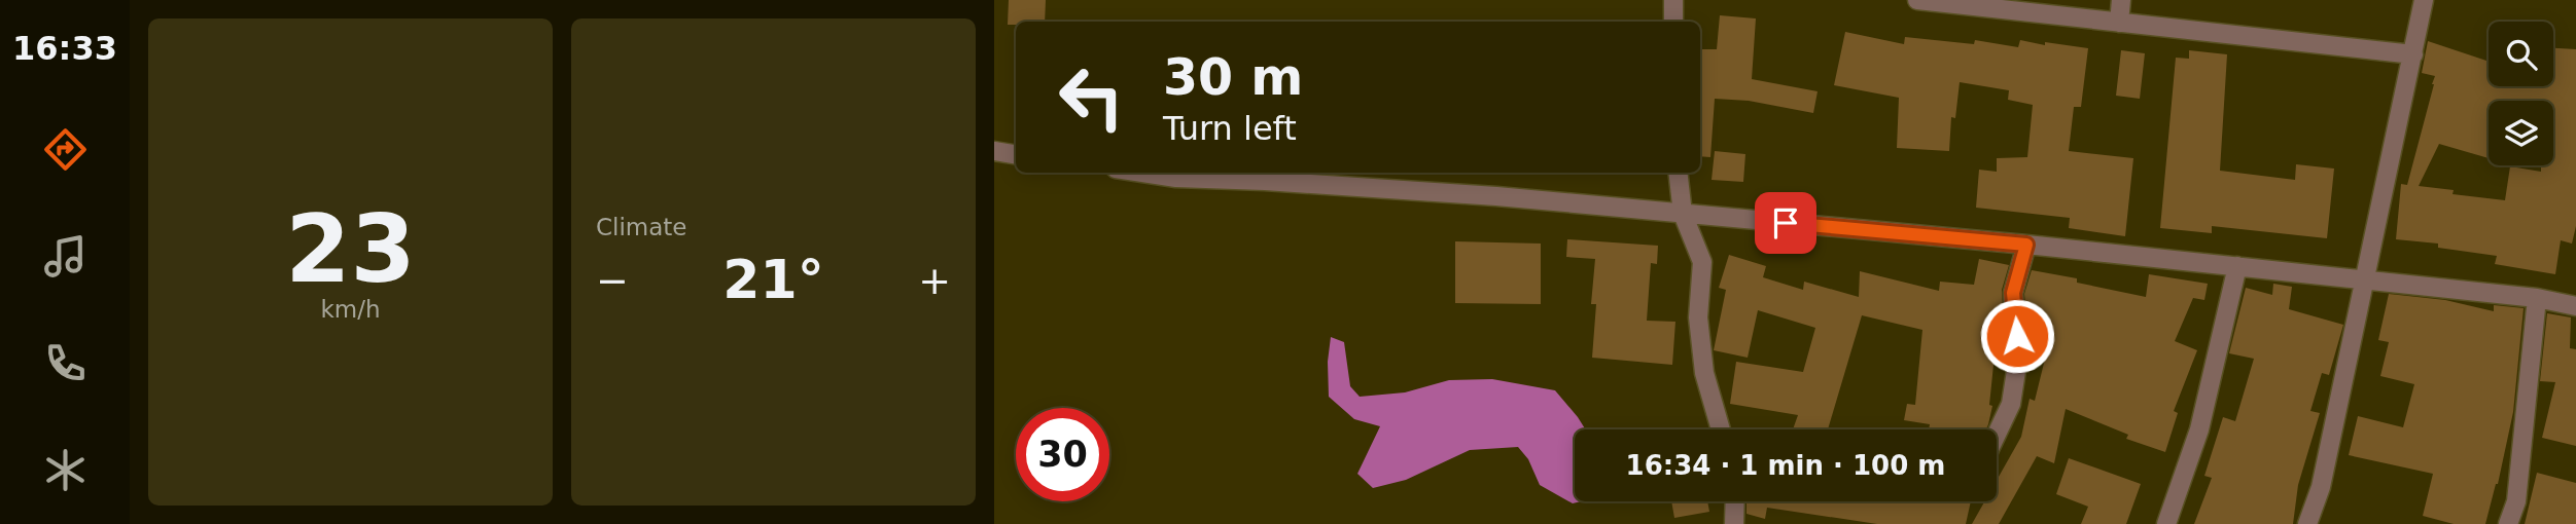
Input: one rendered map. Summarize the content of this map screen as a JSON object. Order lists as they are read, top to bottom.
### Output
{
  "page": {
    "tabs": "16:33",
    "tile": [
      ["23", "km/h"],
      "Climate"
    ],
    "turn": ["30 m", "Turn left"],
    "heat": ["−", "21°", "+"],
    "limit": "30",
    "trip": "16:34 · 1 min · 100 m"
  }
}
